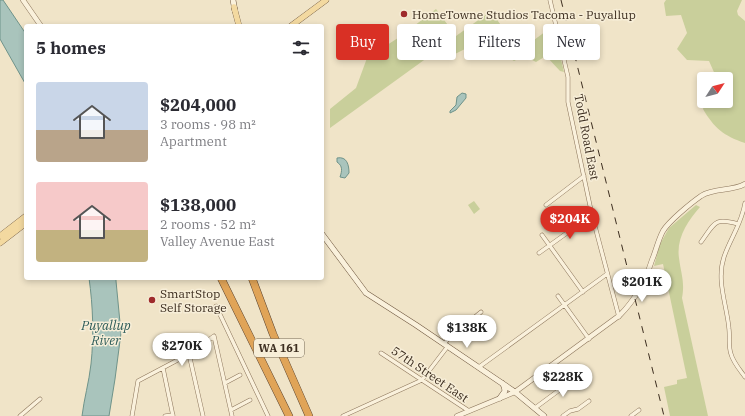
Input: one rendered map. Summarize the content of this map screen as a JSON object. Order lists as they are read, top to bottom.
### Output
{
  "streets": {
    "highway": ["WA 161"],
    "street": ["Todd Road East", "57th Street East"]
  },
  "water": ["Puyallup River"],
  "places": ["HomeTowne Studios Tacoma - Puyallup", "SmartStop Self Storage"],
  "north": "top right",
  "page": {
    "chip": [
      "Buy",
      "Rent",
      "Filters",
      "New"
    ],
    "heading": "5 homes",
    "list": [
      {
        "name": "$204,000",
        "note": "3 rooms · 98 m² · Apartment"
      },
      {
        "name": "$138,000",
        "note": "2 rooms · 52 m² · Valley Avenue East"
      }
    ],
    "price": [
      "$204K",
      "$201K",
      "$138K",
      "$270K",
      "$228K"
    ]
  }
}
